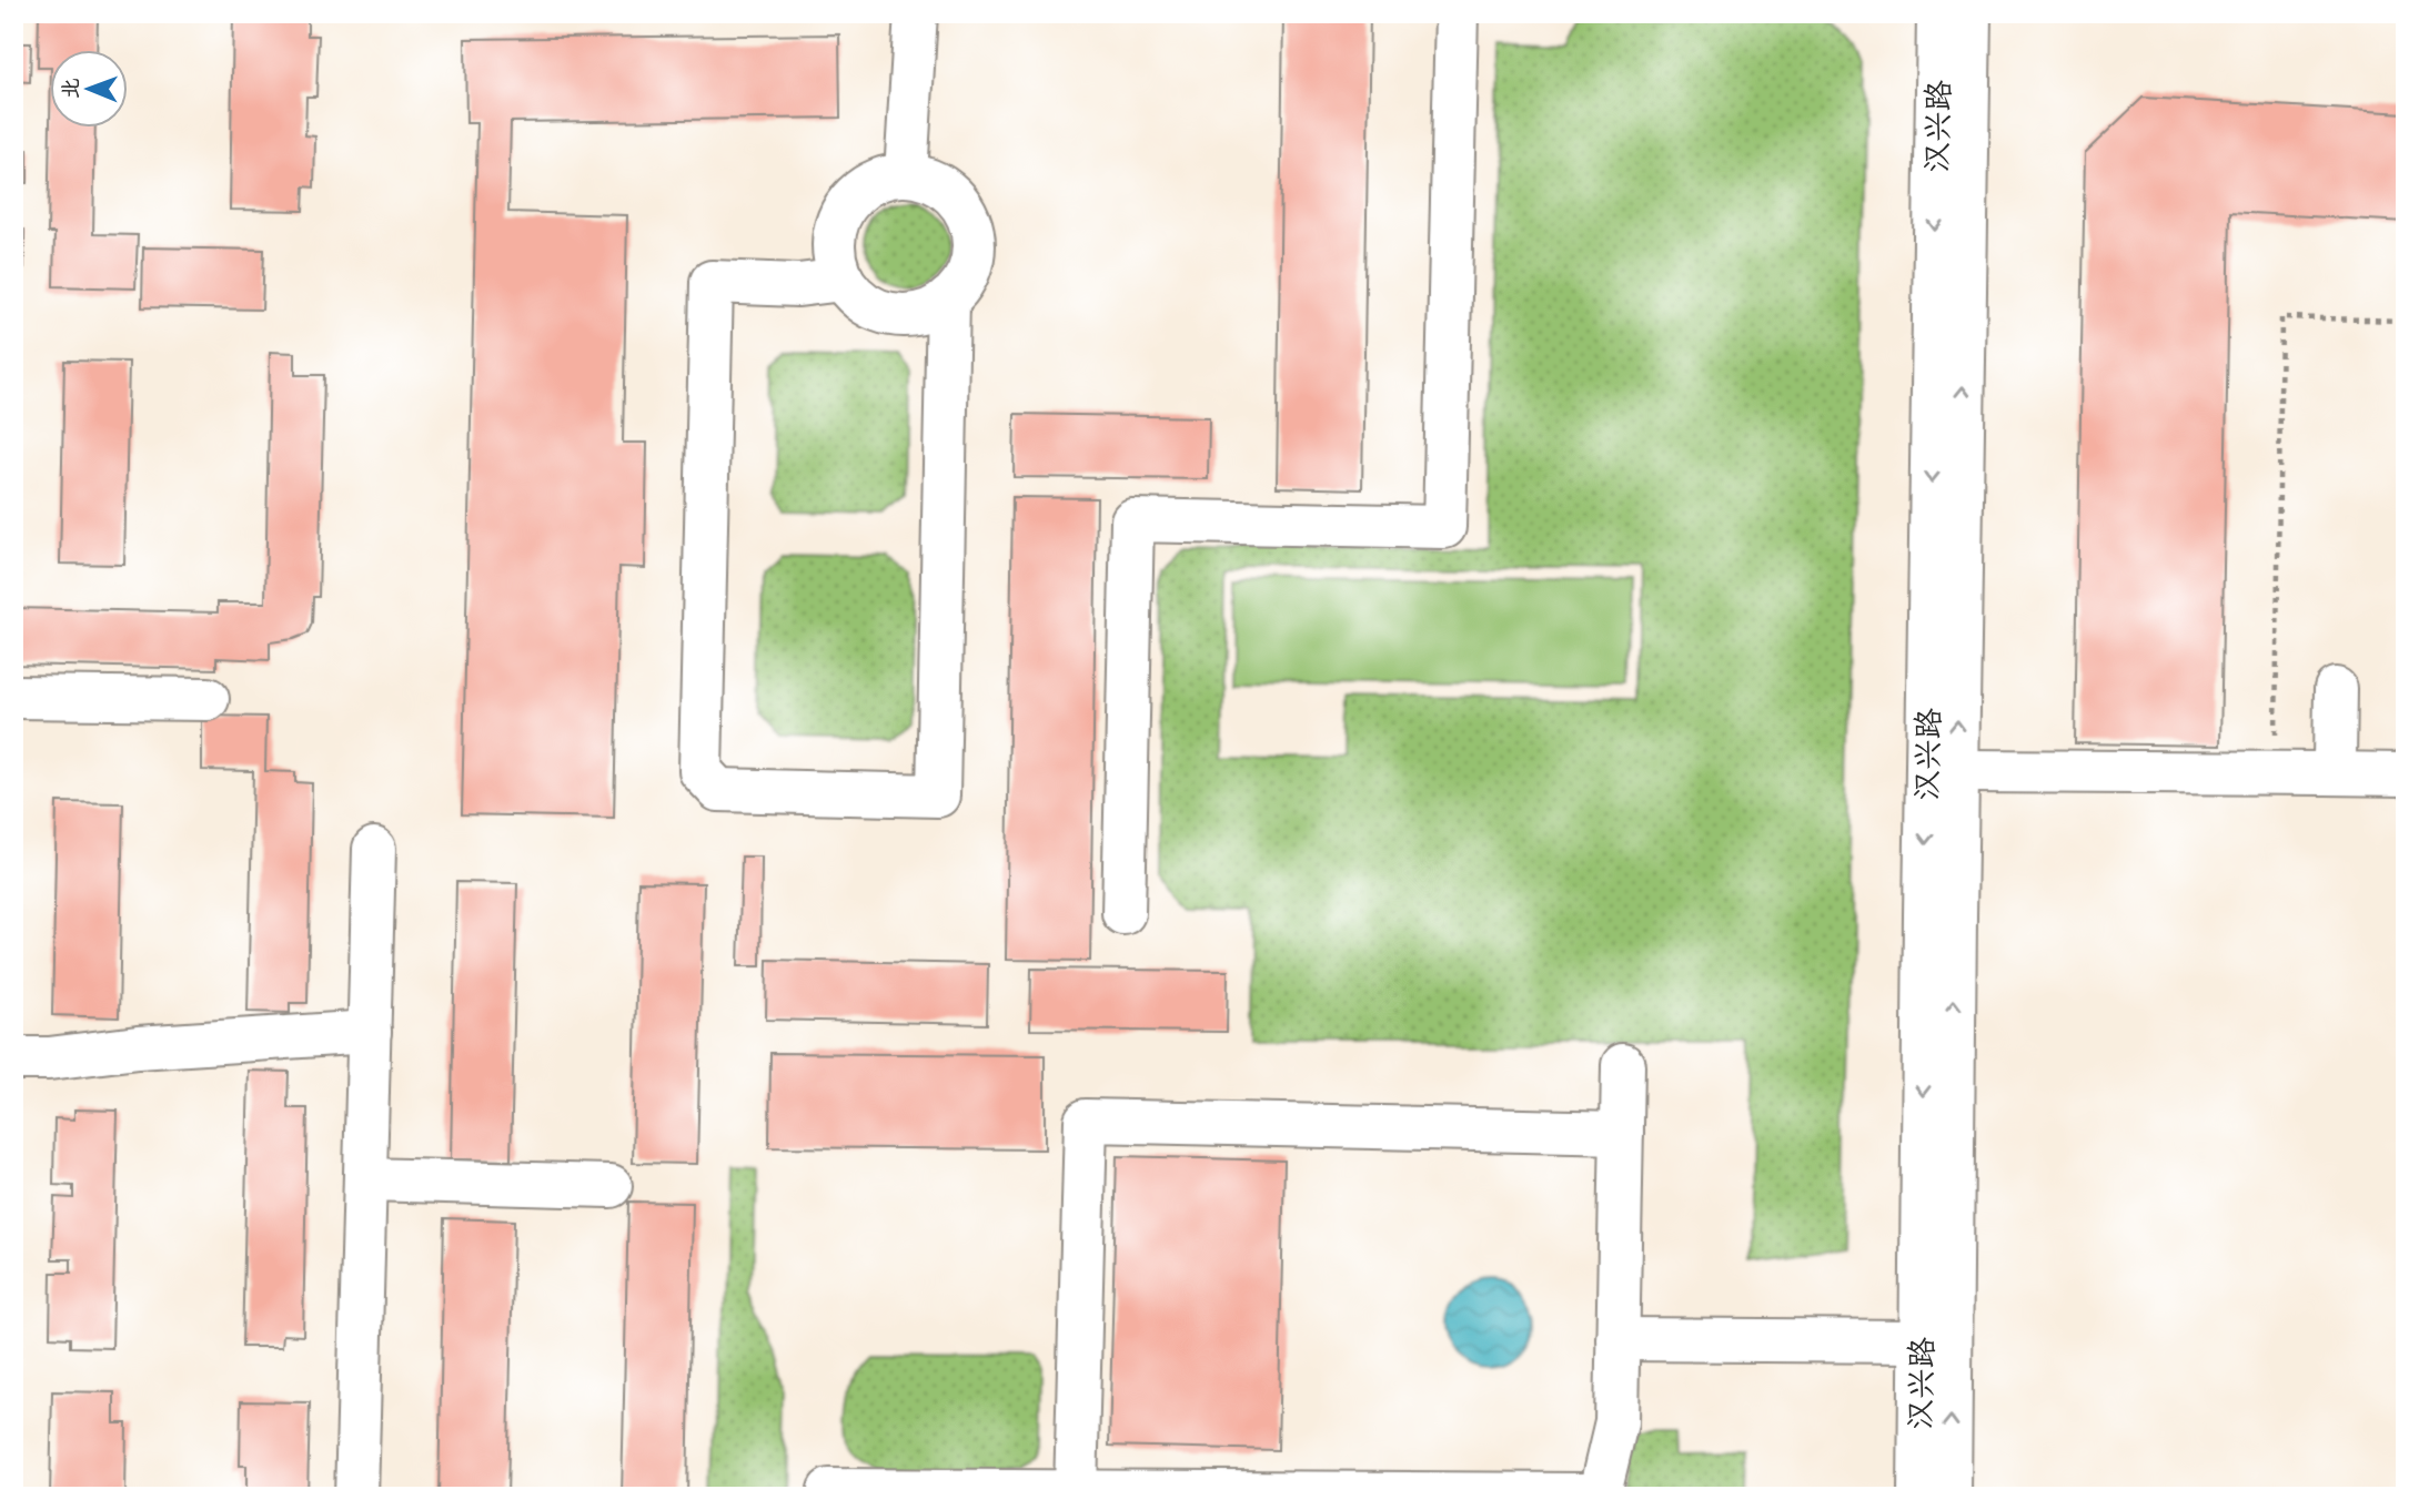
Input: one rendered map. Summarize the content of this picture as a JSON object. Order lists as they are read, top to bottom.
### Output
{
  "streets": {
    "street": ["汉兴路"]
  },
  "north": "left"
}
